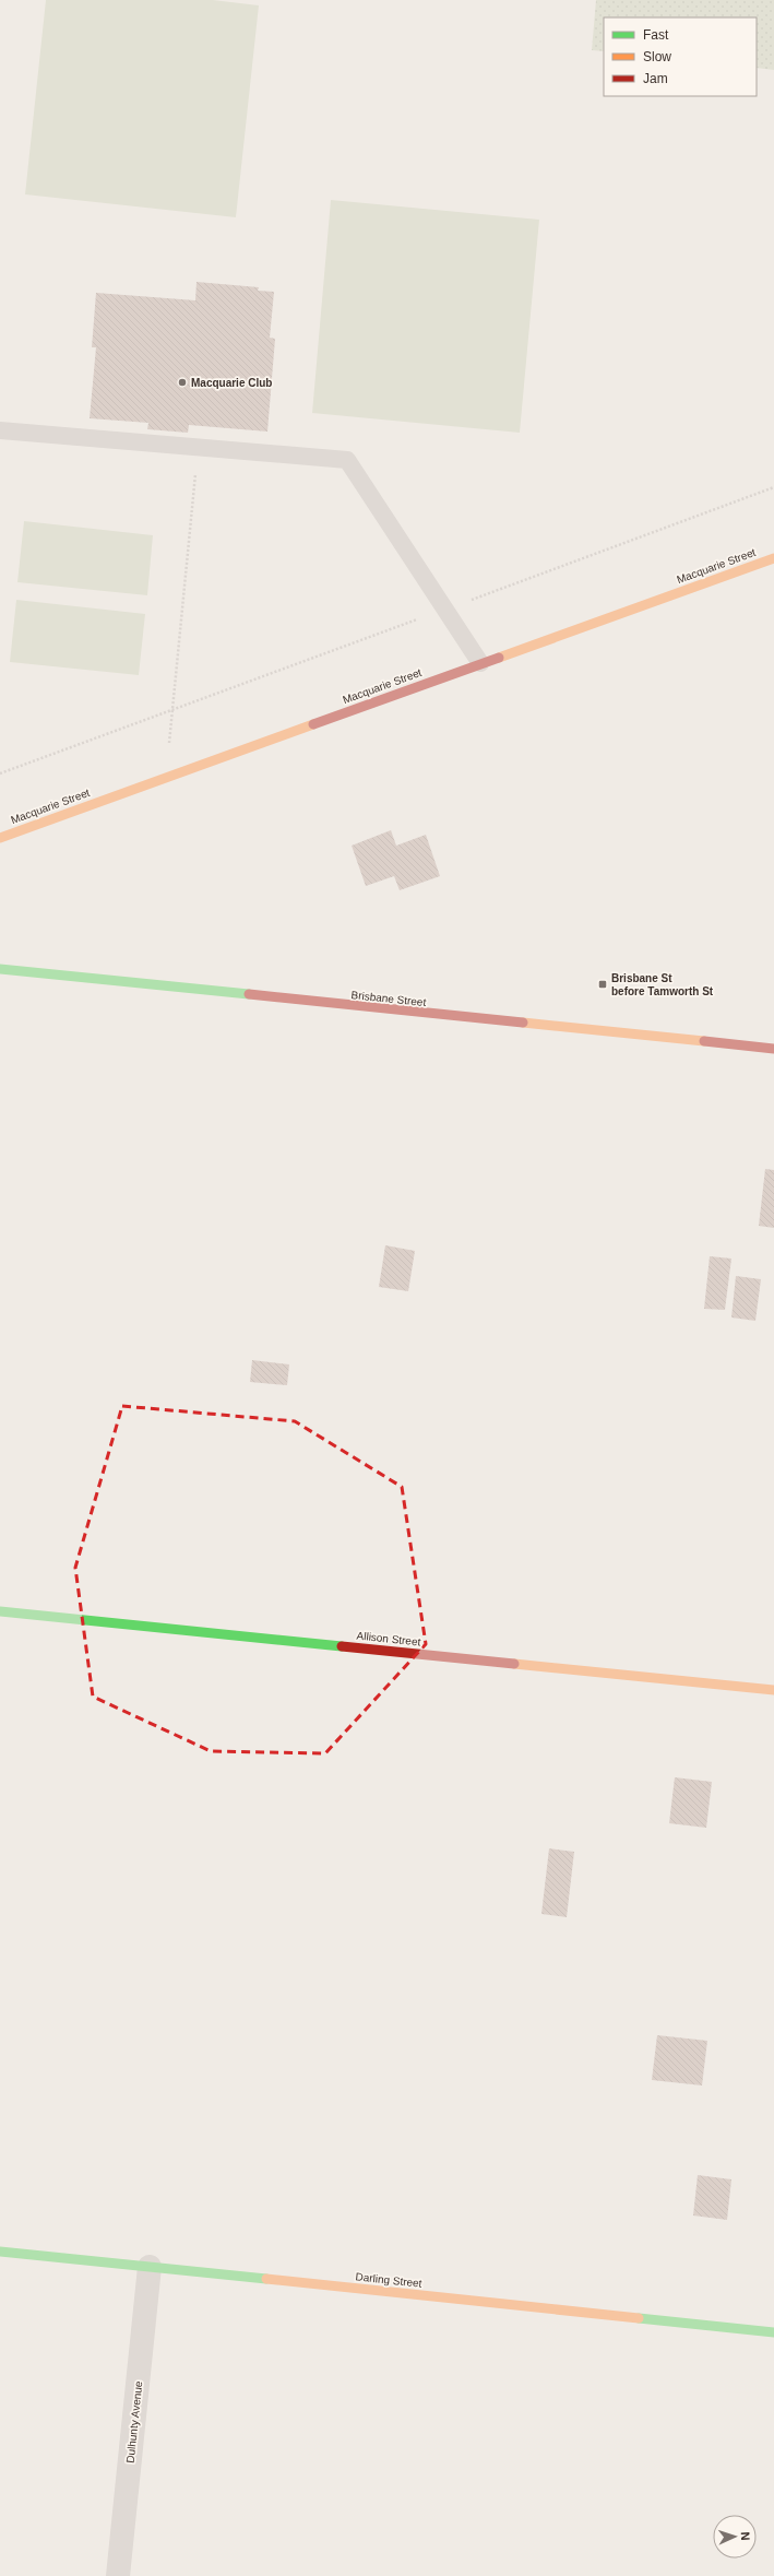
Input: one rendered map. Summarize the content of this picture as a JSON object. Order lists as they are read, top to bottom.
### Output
{
  "streets": {
    "street": [
      "Macquarie Street",
      "Brisbane Street",
      "Allison Street",
      "Darling Street",
      "Dulhunty Avenue"
    ]
  },
  "crossings": [
    ["Darling Street", "Dulhunty Avenue"]
  ],
  "places": {
    "other": ["Macquarie Club"],
    "transit": ["Brisbane St before Tamworth St"]
  },
  "legend": ["Fast", "Slow", "Jam"],
  "north": "right"
}
